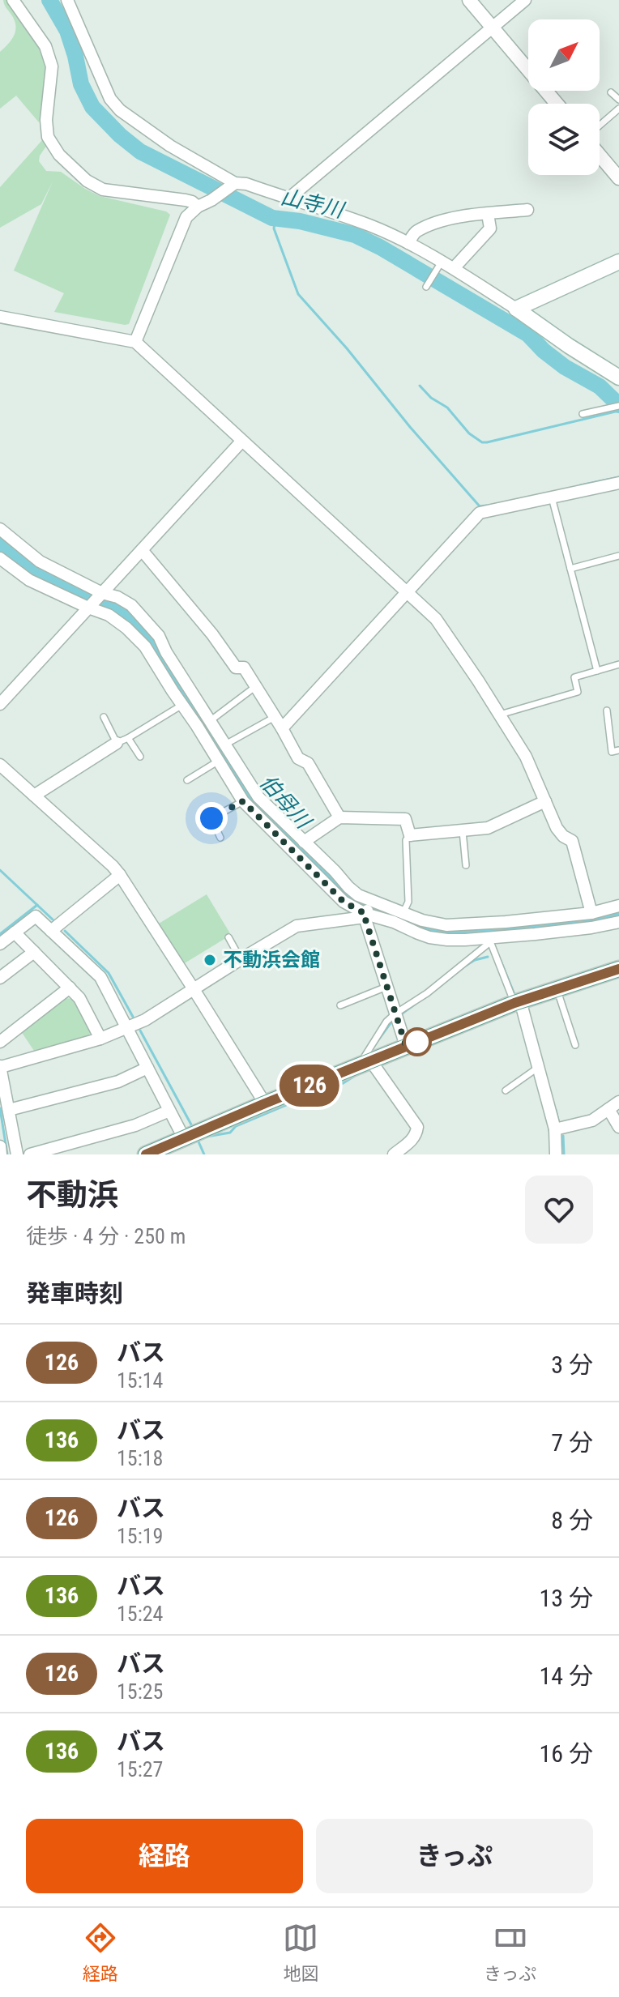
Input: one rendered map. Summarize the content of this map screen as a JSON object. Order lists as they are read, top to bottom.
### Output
{
  "water": ["山寺川", "伯母川"],
  "places": ["不動浜会館"],
  "lines": ["bus line 126"],
  "north": "top right",
  "page": {
    "on_map": "126",
    "heading": [
      ["不動浜", "徒歩 · 4 分 · 250 m"],
      "発車時刻"
    ],
    "list": [
      {
        "mark": "126",
        "name": "バス",
        "note": "15:14",
        "value": "3 分"
      },
      {
        "mark": "136",
        "name": "バス",
        "note": "15:18",
        "value": "7 分"
      },
      {
        "mark": "126",
        "name": "バス",
        "note": "15:19",
        "value": "8 分"
      },
      {
        "mark": "136",
        "name": "バス",
        "note": "15:24",
        "value": "13 分"
      },
      {
        "mark": "126",
        "name": "バス",
        "note": "15:25",
        "value": "14 分"
      },
      {
        "mark": "136",
        "name": "バス",
        "note": "15:27",
        "value": "16 分"
      }
    ],
    "buttons": ["経路", "きっぷ"],
    "tabs": ["経路", "地図", "きっぷ"]
  }
}
